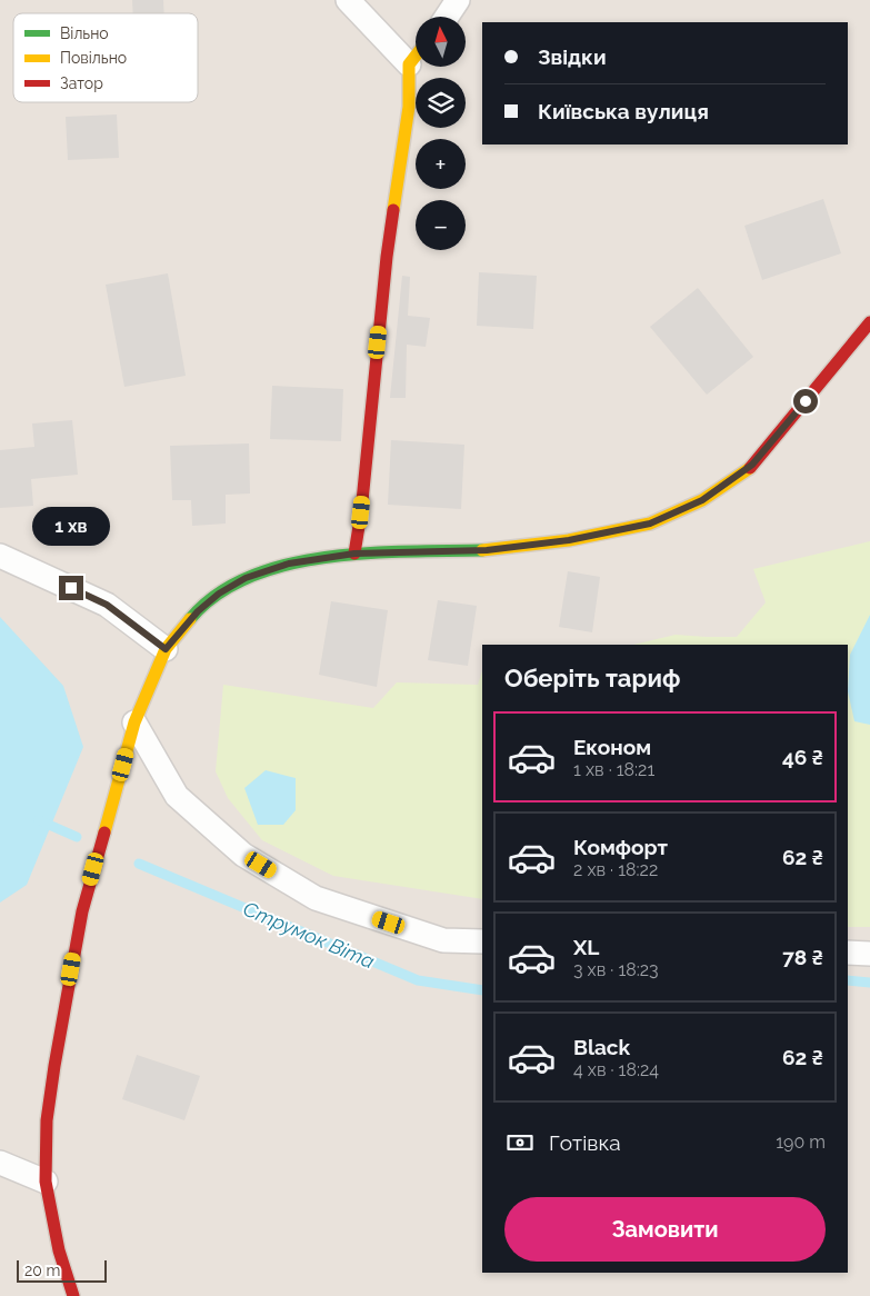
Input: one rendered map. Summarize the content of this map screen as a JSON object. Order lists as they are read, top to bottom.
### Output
{
  "water": ["Струмок Віта"],
  "legend": ["Вільно", "Повільно", "Затор"],
  "scale_bar": "20 m",
  "north": "top",
  "page": {
    "map_buttons": ["+", "−"],
    "banner": ["Звідки", "Київська вулиця"],
    "bubble": "1 хв",
    "heading": "Оберіть тариф",
    "list": [
      {
        "name": "Економ",
        "note": "1 хв · 18:21",
        "value": "46 ₴"
      },
      {
        "name": "Комфорт",
        "note": "2 хв · 18:22",
        "value": "62 ₴"
      },
      {
        "name": "XL",
        "note": "3 хв · 18:23",
        "value": "78 ₴"
      },
      {
        "name": "Black",
        "note": "4 хв · 18:24",
        "value": "62 ₴"
      }
    ],
    "pay": ["Готівка", "190 m"],
    "buttons": "Замовити",
    "scale": "20 m"
  }
}
